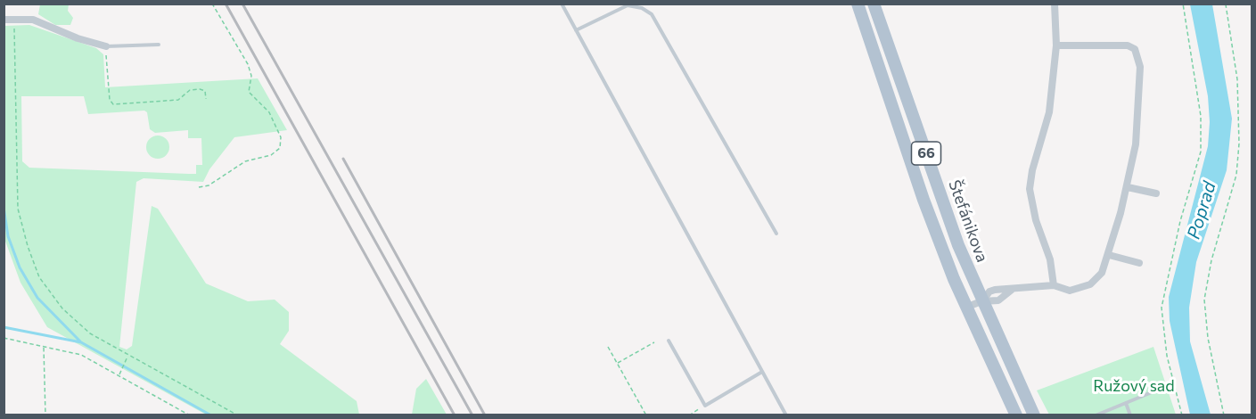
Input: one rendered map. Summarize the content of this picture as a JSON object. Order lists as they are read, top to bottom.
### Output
{
  "streets": {
    "main road": ["66", "Štefánikova"]
  },
  "water": ["Poprad"],
  "parks": ["Ružový sad"]
}
